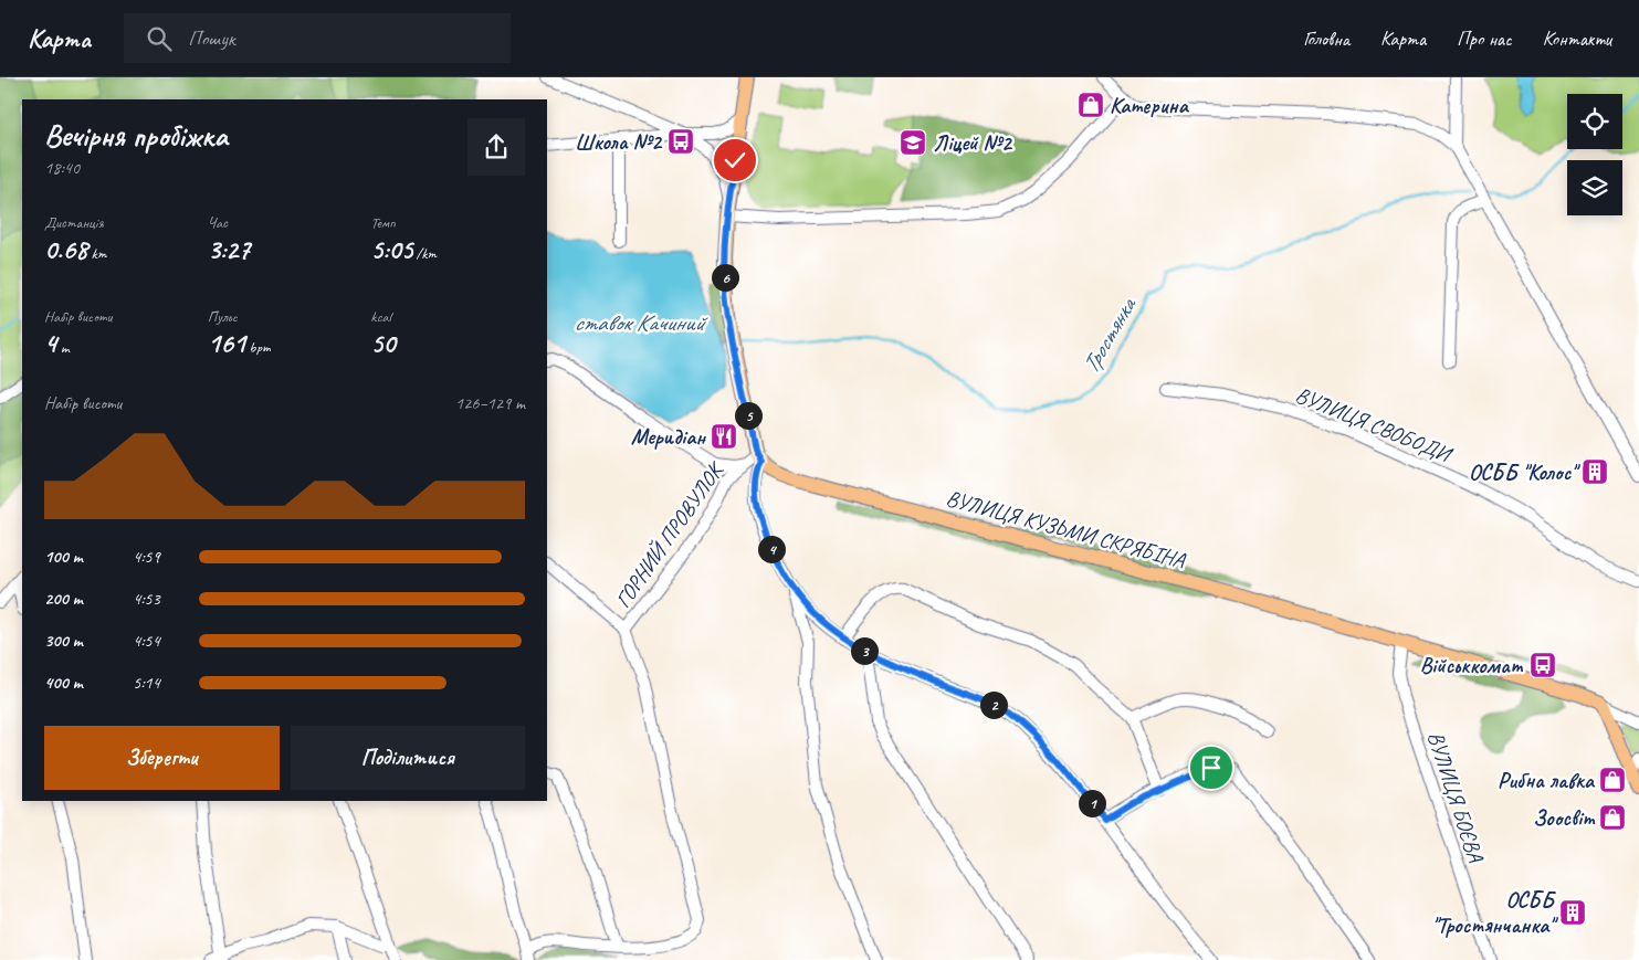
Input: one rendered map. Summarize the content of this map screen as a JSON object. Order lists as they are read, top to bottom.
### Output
{
  "streets": {
    "main road": ["ВУЛИЦЯ КУЗЬМИ СКРЯБІНА"],
    "street": ["ВУЛИЦЯ СВОБОДИ", "ГОРНИЙ ПРОВУЛОК", "ВУЛИЦЯ БОЄВА"]
  },
  "crossings": [
    ["ВУЛИЦЯ КУЗЬМИ СКРЯБІНА", "ГОРНИЙ ПРОВУЛОК"],
    ["ВУЛИЦЯ КУЗЬМИ СКРЯБІНА", "ВУЛИЦЯ БОЄВА"]
  ],
  "water": ["ставок Качиний", "Тростянка"],
  "places": {
    "shop": ["Катерина", "Рибна лавка", "Зоосвіт"],
    "bus stop": ["Школа №2", "Військкомат"],
    "school or university": ["Ліцей №2"],
    "restaurant": ["Меридіан"],
    "building": ["ОСББ \"Колос\"", "ОСББ \"Тростянчанка\""]
  },
  "page": {
    "header": "Карта",
    "search": "Пошук",
    "nav": [
      "Головна",
      "Карта",
      "Про нас",
      "Контакти"
    ],
    "heading": ["Вечірня пробіжка", "18:40"],
    "stats": [
      ["Дистанція", "0.68 km"],
      ["Час", "3:27"],
      ["Темп", "5:05 /km"],
      ["Набір висоти", "4 m"],
      ["Пульс", "161 bpm"],
      ["kcal", "50"]
    ],
    "pins": [
      "6",
      "5",
      "4",
      "3",
      "2",
      "1"
    ],
    "chart": ["Набір висоти", "126–129 m"],
    "list": [
      {
        "name": "100 m",
        "note": "4:59"
      },
      {
        "name": "200 m",
        "note": "4:53"
      },
      {
        "name": "300 m",
        "note": "4:54"
      },
      {
        "name": "400 m",
        "note": "5:14"
      }
    ],
    "buttons": ["Зберегти", "Поділитися"]
  }
}
